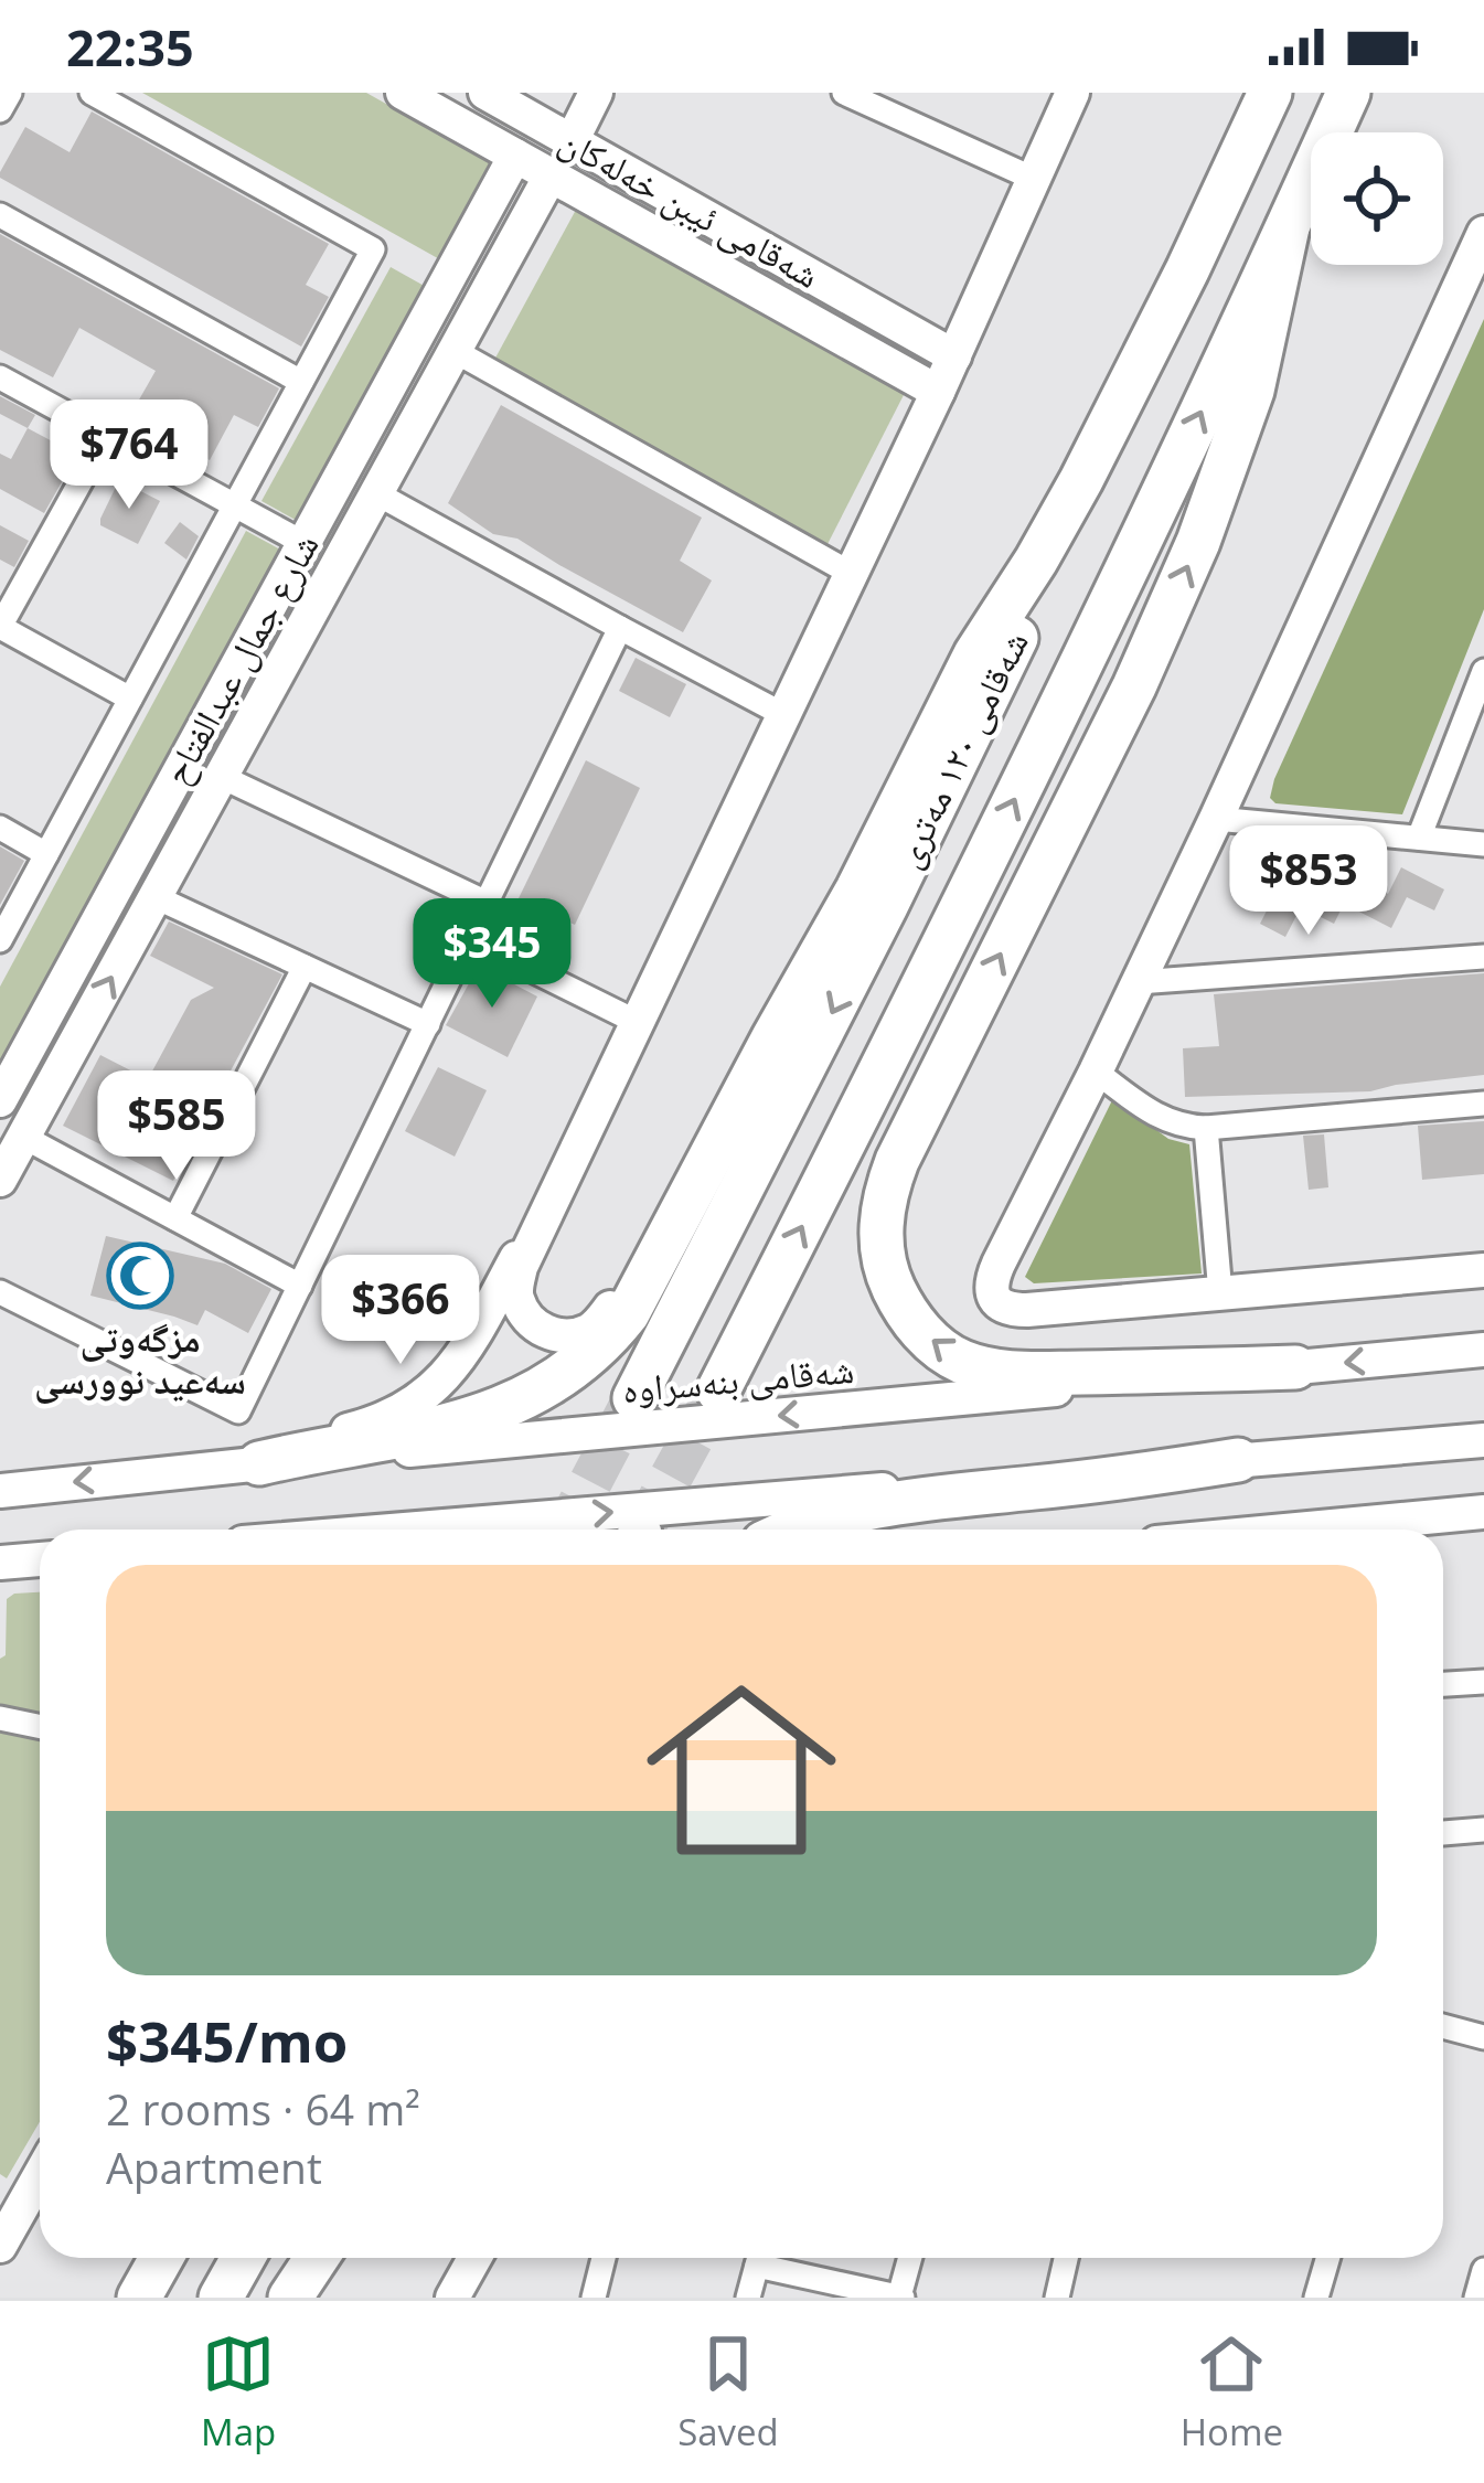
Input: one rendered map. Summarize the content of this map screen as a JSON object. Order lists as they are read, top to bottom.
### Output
{
  "streets": {
    "highway": ["شەقامی ١٢٠ مەتری"],
    "main road": ["شەقامی ئیبن خەلەکان", "شارع جمال عبدالفتاح", "شەقامی بنەسراوە"]
  },
  "crossings": [
    ["شەقامی ئیبن خەلەکان", "شارع جمال عبدالفتاح"]
  ],
  "places": {
    "mosque": ["مزگەوتی سەعید نوورسی"]
  },
  "page": {
    "status": "22:35",
    "price": [
      "$764",
      "$853",
      "$345",
      "$585",
      "$366"
    ],
    "list": [
      {
        "name": "$345/mo",
        "note": "2 rooms · 64 m² · Apartment"
      }
    ],
    "tabs": ["Map", "Saved", "Home"]
  }
}
